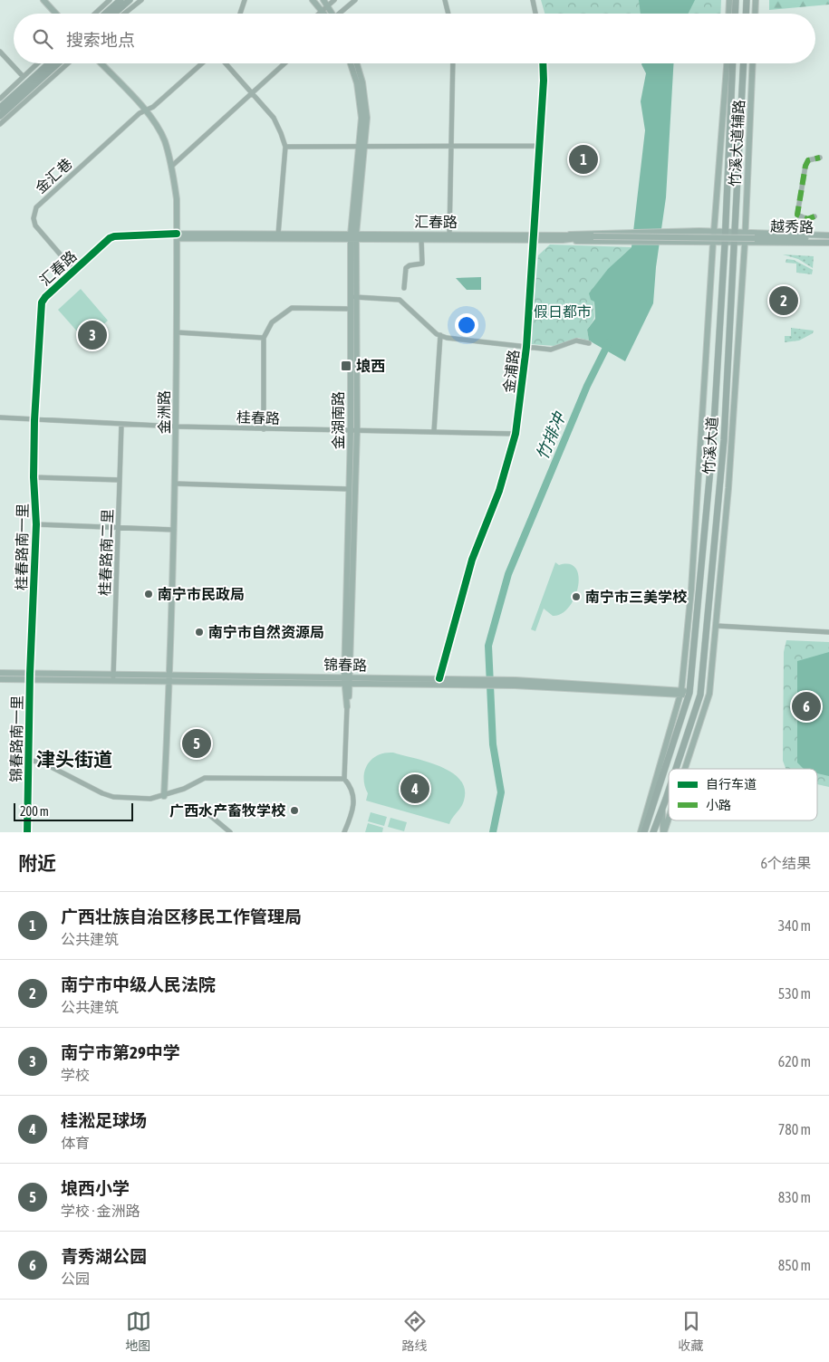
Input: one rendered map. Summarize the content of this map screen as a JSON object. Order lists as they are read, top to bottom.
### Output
{
  "streets": {
    "highway": ["竹溪大道"],
    "main road": [
      "竹溪大道辅路",
      "汇春路",
      "越秀路",
      "金洲路",
      "金湖南路",
      "锦春路"
    ],
    "street": [
      "金汇巷",
      "金浦路",
      "桂春路",
      "桂春路南一里",
      "桂春路南二里",
      "锦春路南一里"
    ]
  },
  "crossings": [
    ["金汇巷", "汇春路"],
    ["金汇巷", "金洲路"],
    ["汇春路", "越秀路"],
    ["汇春路", "金浦路"],
    ["汇春路", "金洲路"],
    ["汇春路", "桂春路"],
    ["汇春路", "金湖南路"],
    ["汇春路", "桂春路南一里"],
    ["金浦路", "桂春路"],
    ["金浦路", "锦春路"],
    ["金洲路", "桂春路"],
    ["金洲路", "锦春路"],
    ["桂春路", "金湖南路"],
    ["桂春路", "桂春路南一里"],
    ["桂春路", "桂春路南二里"],
    ["金湖南路", "锦春路"],
    ["竹溪大道", "锦春路"],
    ["桂春路南一里", "锦春路"],
    ["桂春路南一里", "锦春路南一里"],
    ["桂春路南二里", "锦春路"],
    ["锦春路", "锦春路南一里"]
  ],
  "districts": ["津头街道"],
  "water": ["竹排冲"],
  "parks": ["假日都市"],
  "places": {
    "transit": ["埌西"],
    "other": [
      "南宁市民政局",
      "南宁市三美学校",
      "南宁市自然资源局",
      "广西水产畜牧学校"
    ]
  },
  "legend": ["自行车道", "小路"],
  "scale_bar": "200 m",
  "page": {
    "search": "搜索地点",
    "pins": [
      "1",
      "2",
      "3",
      "6",
      "5",
      "4"
    ],
    "scale": "200 m",
    "heading": ["附近", "6个结果"],
    "list": [
      {
        "mark": "1",
        "name": "广西壮族自治区移民工作管理局",
        "note": "公共建筑",
        "value": "340 m"
      },
      {
        "mark": "2",
        "name": "南宁市中级人民法院",
        "note": "公共建筑",
        "value": "530 m"
      },
      {
        "mark": "3",
        "name": "南宁市第29中学",
        "note": "学校",
        "value": "620 m"
      },
      {
        "mark": "4",
        "name": "桂淞足球场",
        "note": "体育",
        "value": "780 m"
      },
      {
        "mark": "5",
        "name": "埌西小学",
        "note": "学校 · 金洲路",
        "value": "830 m"
      },
      {
        "mark": "6",
        "name": "青秀湖公园",
        "note": "公园",
        "value": "850 m"
      }
    ],
    "nav": ["地图", "路线", "收藏"]
  }
}
